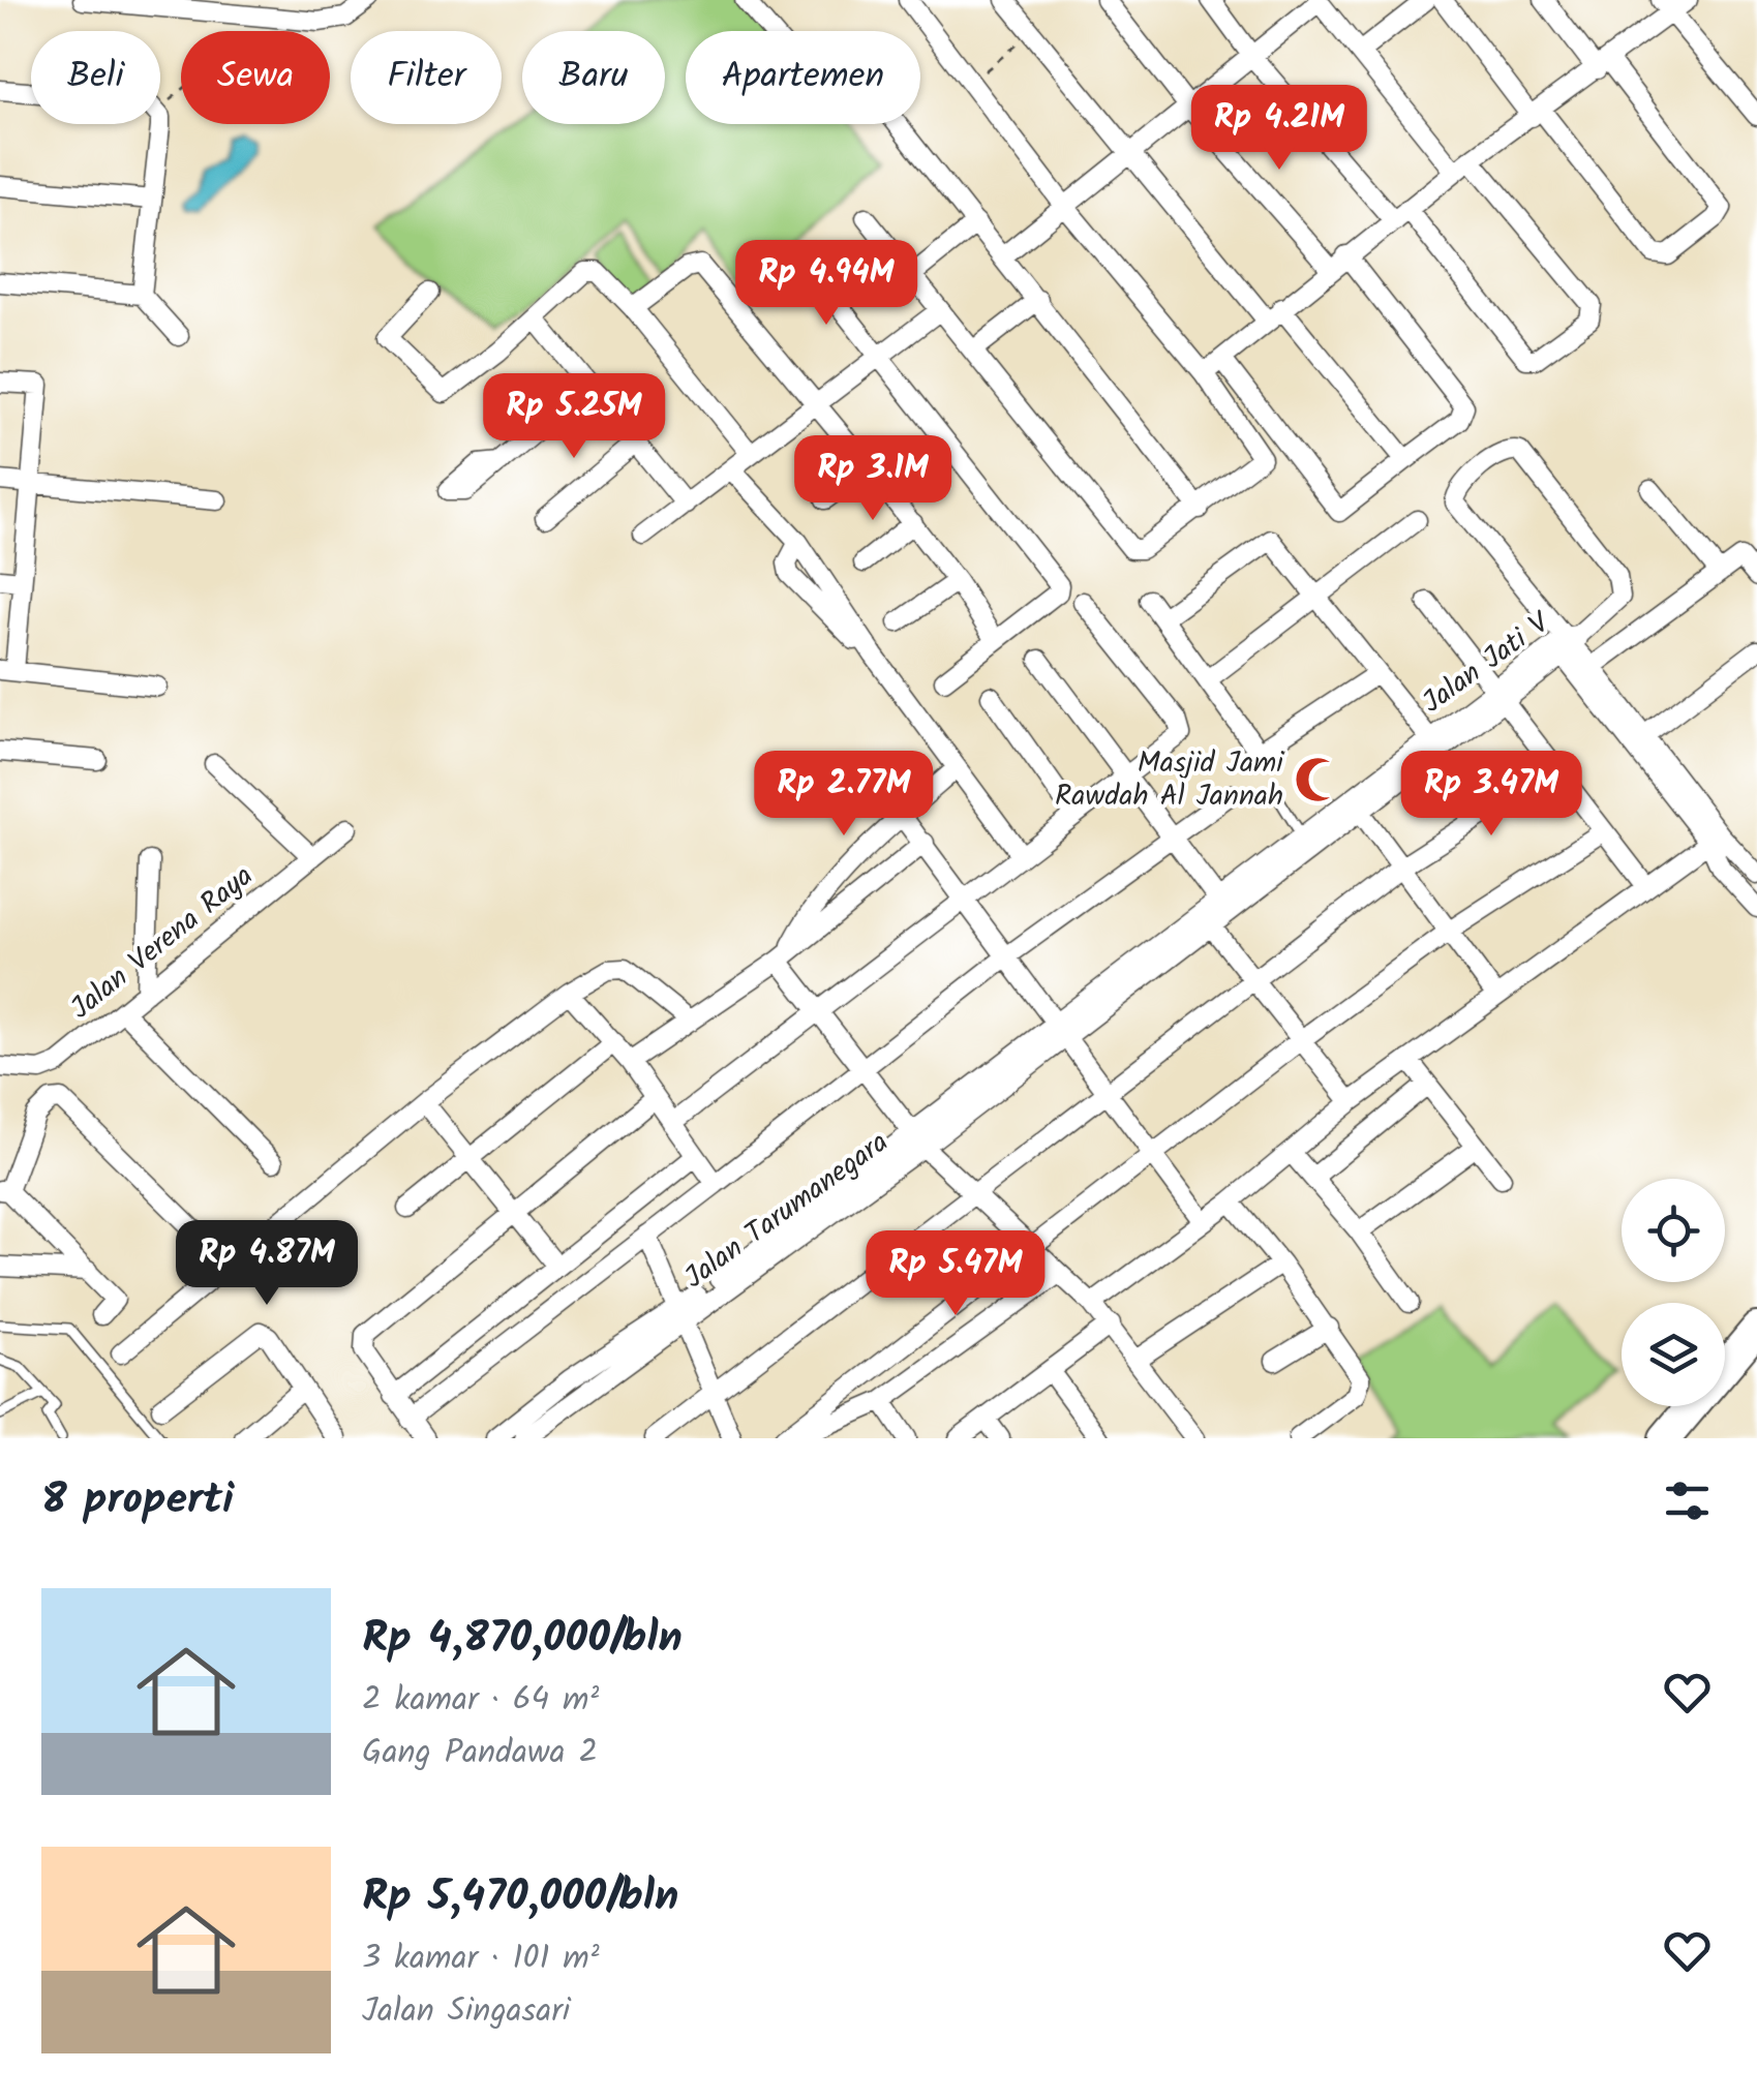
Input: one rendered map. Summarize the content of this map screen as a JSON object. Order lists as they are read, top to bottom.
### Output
{
  "streets": {
    "street": ["Jalan Jati V", "Jalan Verena Raya", "Jalan Tarumanegara"]
  },
  "places": {
    "mosque": ["Masjid Jami Rawdah Al Jannah"]
  },
  "page": {
    "chip": [
      "Beli",
      "Sewa",
      "Filter",
      "Baru",
      "Apartemen"
    ],
    "price": [
      "Rp 4.21M",
      "Rp 4.94M",
      "Rp 5.25M",
      "Rp 3.1M",
      "Rp 2.77M",
      "Rp 3.47M",
      "Rp 4.87M",
      "Rp 5.47M"
    ],
    "heading": "8 properti",
    "list": [
      {
        "name": "Rp 4,870,000/bln",
        "note": "2 kamar · 64 m² · Gang Pandawa 2"
      },
      {
        "name": "Rp 5,470,000/bln",
        "note": "3 kamar · 101 m² · Jalan Singasari"
      }
    ]
  }
}
